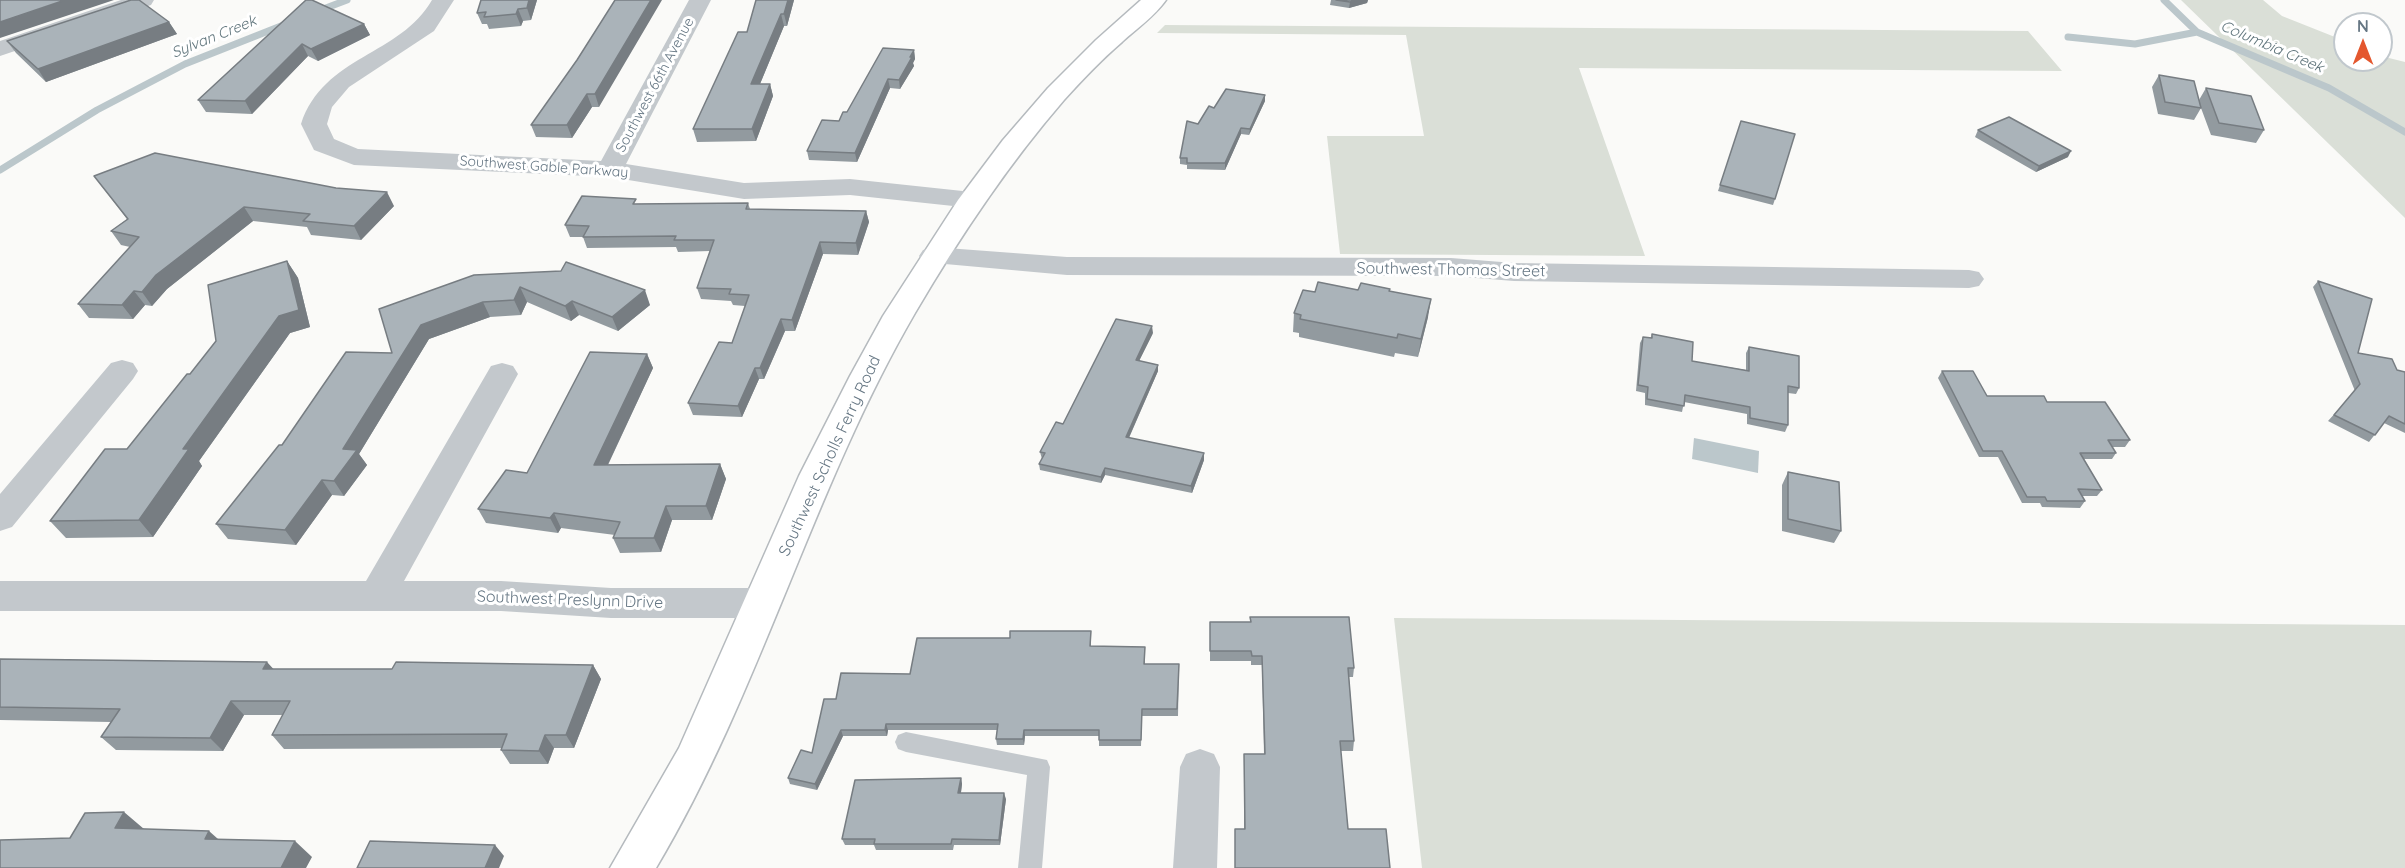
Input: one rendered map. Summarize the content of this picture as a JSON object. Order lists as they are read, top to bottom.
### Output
{
  "streets": {
    "main road": ["Southwest Scholls Ferry Road"],
    "street": [
      "Southwest 66th Avenue",
      "Southwest Gable Parkway",
      "Southwest Thomas Street",
      "Southwest Preslynn Drive"
    ]
  },
  "crossings": [
    ["Southwest 66th Avenue", "Southwest Gable Parkway"],
    ["Southwest Gable Parkway", "Southwest Scholls Ferry Road"],
    ["Southwest Thomas Street", "Southwest Scholls Ferry Road"],
    ["Southwest Scholls Ferry Road", "Southwest Preslynn Drive"]
  ],
  "water": ["Sylvan Creek", "Columbia Creek"],
  "north": "top"
}
